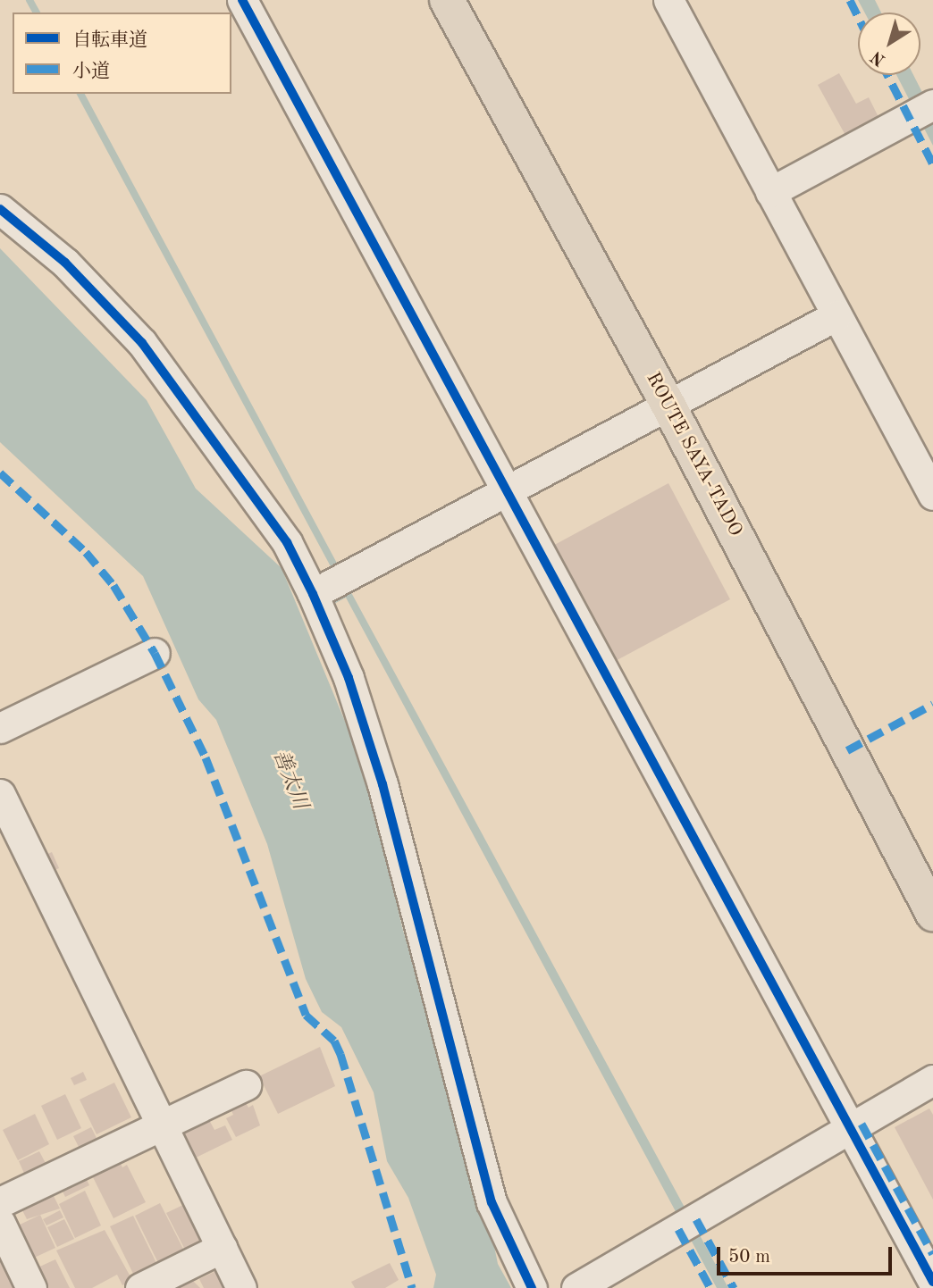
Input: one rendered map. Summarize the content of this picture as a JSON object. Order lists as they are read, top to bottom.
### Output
{
  "streets": {
    "main road": ["ROUTE SAYA-TADO"]
  },
  "water": ["善太川"],
  "legend": ["自転車道", "小道"],
  "scale_bar": "50 m",
  "north": "bottom left"
}
